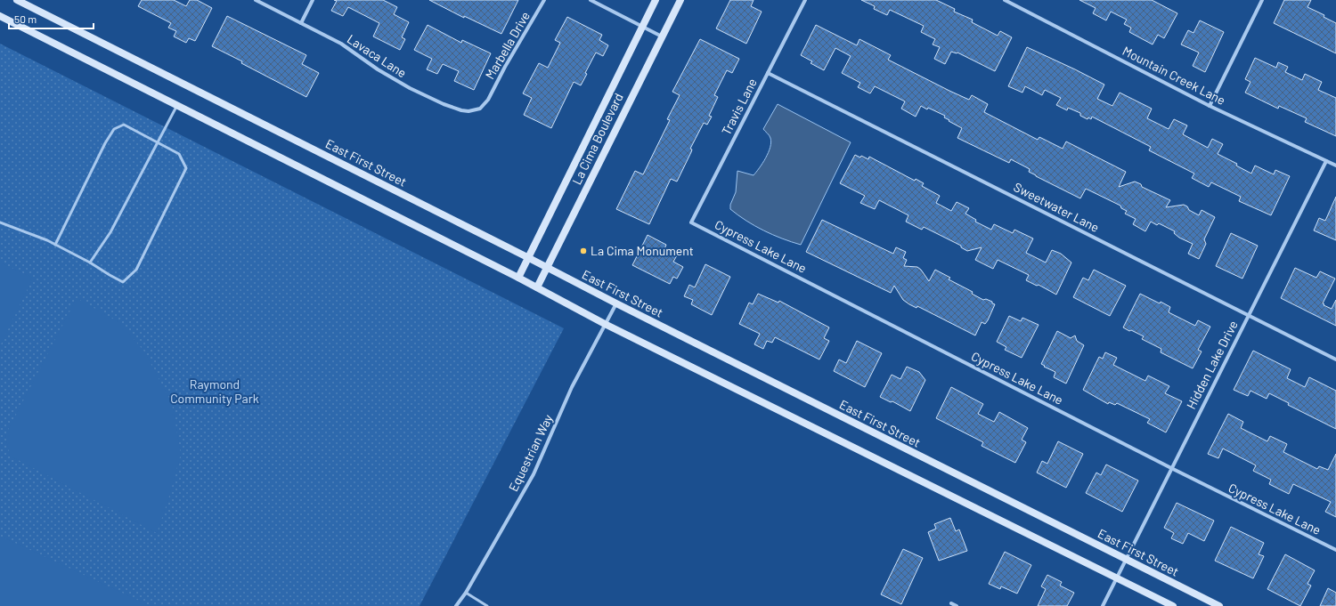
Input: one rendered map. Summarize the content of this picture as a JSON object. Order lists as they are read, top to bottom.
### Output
{
  "streets": {
    "main road": ["La Cima Boulevard", "East First Street"],
    "street": [
      "Marbella Drive",
      "Lavaca Lane",
      "Mountain Creek Lane",
      "Travis Lane",
      "Sweetwater Lane",
      "Cypress Lake Lane",
      "Hidden Lake Drive",
      "Equestrian Way"
    ]
  },
  "crossings": [
    ["Marbella Drive", "Lavaca Lane"],
    ["Mountain Creek Lane", "Hidden Lake Drive"],
    ["Travis Lane", "Sweetwater Lane"],
    ["Travis Lane", "Cypress Lake Lane"],
    ["La Cima Boulevard", "East First Street"],
    ["East First Street", "Hidden Lake Drive"],
    ["East First Street", "Equestrian Way"],
    ["Sweetwater Lane", "Hidden Lake Drive"],
    ["Cypress Lake Lane", "Hidden Lake Drive"]
  ],
  "parks": ["Raymond Community Park"],
  "places": ["La Cima Monument"],
  "scale_bar": "50 m"
}
